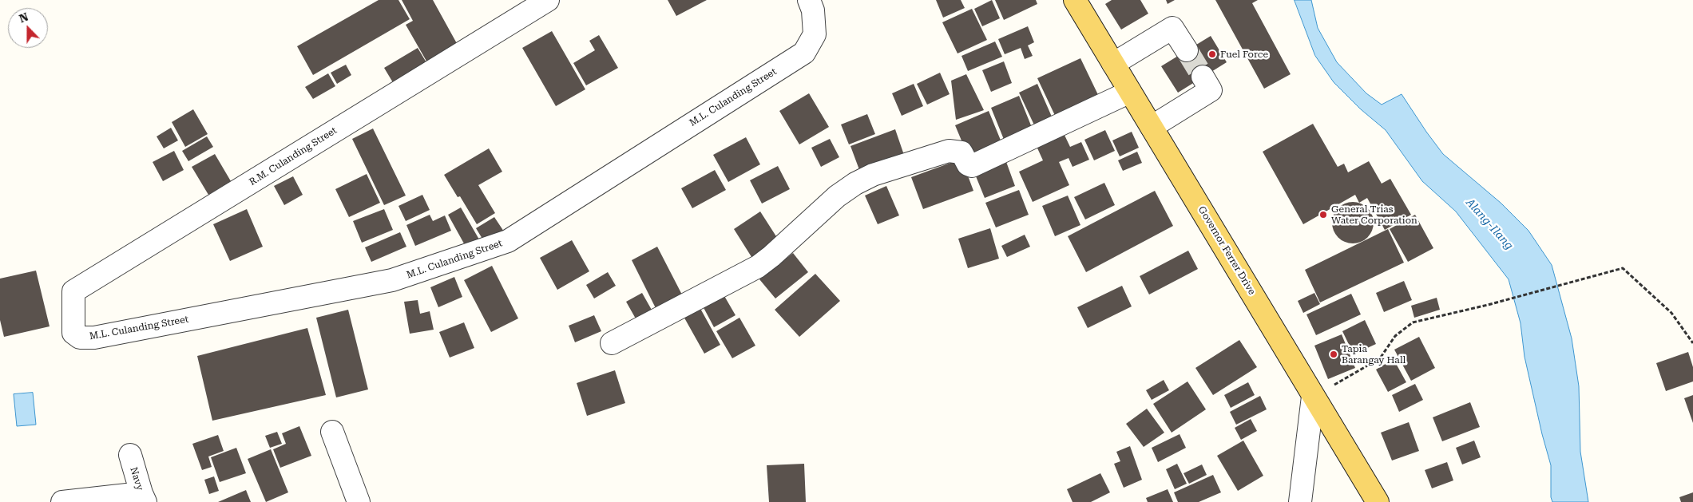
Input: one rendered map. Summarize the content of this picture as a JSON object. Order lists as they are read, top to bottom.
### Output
{
  "streets": {
    "main road": ["Governor Ferrer Drive"],
    "street": ["M.L. Culanding Street", "R.M. Culanding Street", "Navy"]
  },
  "crossings": [
    ["M.L. Culanding Street", "R.M. Culanding Street"]
  ],
  "water": ["Alang-Ilang"],
  "places": ["Fuel Force", "General Trias Water Corporation", "Tapia Barangay Hall"],
  "north": "top"
}
